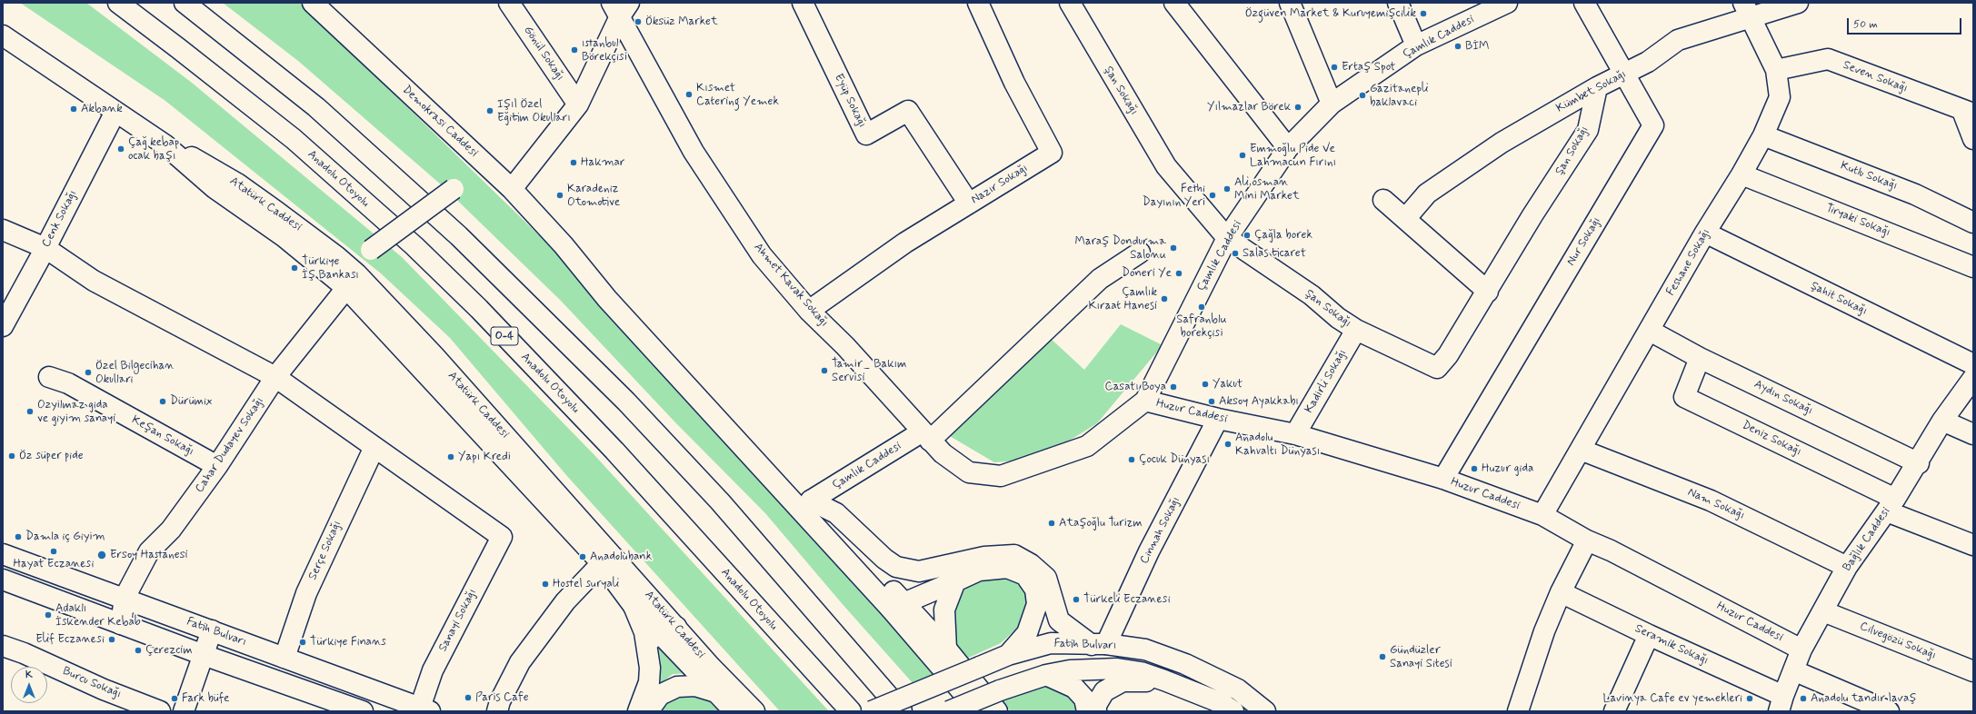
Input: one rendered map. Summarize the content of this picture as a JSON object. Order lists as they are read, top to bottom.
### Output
{
  "streets": {
    "main road": [
      "Çamlık Caddesi",
      "Gönül Sokağı",
      "Seven Sokağı",
      "Şan Sokağı",
      "Kümbet Sokağı",
      "Eyüp Sokağı",
      "Demokrasi Caddesi",
      "Kutlu Sokağı",
      "Anadolu Otoyolu",
      "Nazır Sokağı",
      "Atatürk Caddesi",
      "Cenk Sokağı",
      "Tiryaki Sokağı",
      "Nur Sokağı",
      "Feshane Sokağı",
      "Ahmet Kavak Sokağı",
      "Şahit Sokağı",
      "O-4",
      "Kadirli Sokağı",
      "Aydın Sokağı",
      "Huzur Caddesi",
      "Keşan Sokağı",
      "Deniz Sokağı",
      "Cahar Dudayev Sokağı",
      "Nam Sokağı",
      "Cinnah Sokağı",
      "Bağlık Caddesi",
      "Serçe Sokağı",
      "Sanayi Sokağı",
      "Fatih Bulvarı",
      "Cilvegözü Sokağı",
      "Seramik Sokağı",
      "Burcu Sokağı"
    ]
  },
  "crossings": [
    ["Çamlık Caddesi", "Şan Sokağı"],
    ["Çamlık Caddesi", "Ahmet Kavak Sokağı"],
    ["Çamlık Caddesi", "Huzur Caddesi"],
    ["Seven Sokağı", "Feshane Sokağı"],
    ["Şan Sokağı", "Kümbet Sokağı"],
    ["Şan Sokağı", "Kadirli Sokağı"],
    ["Kümbet Sokağı", "Nur Sokağı"],
    ["Kümbet Sokağı", "Feshane Sokağı"],
    ["Eyüp Sokağı", "Nazır Sokağı"],
    ["Kutlu Sokağı", "Feshane Sokağı"],
    ["Nazır Sokağı", "Ahmet Kavak Sokağı"],
    ["Atatürk Caddesi", "Cenk Sokağı"],
    ["Atatürk Caddesi", "Cahar Dudayev Sokağı"],
    ["Tiryaki Sokağı", "Feshane Sokağı"],
    ["Nur Sokağı", "Huzur Caddesi"],
    ["Feshane Sokağı", "Şahit Sokağı"],
    ["Feshane Sokağı", "Aydın Sokağı"],
    ["Feshane Sokağı", "Huzur Caddesi"],
    ["Feshane Sokağı", "Nam Sokağı"],
    ["Kadirli Sokağı", "Huzur Caddesi"],
    ["Aydın Sokağı", "Deniz Sokağı"],
    ["Aydın Sokağı", "Bağlık Caddesi"],
    ["Huzur Caddesi", "Cinnah Sokağı"],
    ["Huzur Caddesi", "Bağlık Caddesi"],
    ["Keşan Sokağı", "Cahar Dudayev Sokağı"],
    ["Deniz Sokağı", "Bağlık Caddesi"],
    ["Cahar Dudayev Sokağı", "Fatih Bulvarı"],
    ["Nam Sokağı", "Bağlık Caddesi"],
    ["Cinnah Sokağı", "Fatih Bulvarı"],
    ["Bağlık Caddesi", "Cilvegözü Sokağı"],
    ["Bağlık Caddesi", "Seramik Sokağı"],
    ["Serçe Sokağı", "Sanayi Sokağı"],
    ["Serçe Sokağı", "Fatih Bulvarı"],
    ["Sanayi Sokağı", "Fatih Bulvarı"]
  ],
  "places": [
    "Özgüven Market & Kuruyemişcilik",
    "Öksüz Market",
    "BİM",
    "ıstanbul Börekçisi",
    "Ertaş Spot",
    "Kısmet Catering Yemek",
    "Gazitanepli baklavaci",
    "Yılmazlar Börek",
    "Akbank",
    "Işıl Özel Eğitim Okulları",
    "Çağ kebap ocak başı",
    "Emmoğlu Pide Ve Lahmacun Fırını",
    "Hakmar",
    "Ali osman Mini Market",
    "Karadeniz Otomotive",
    "Fethi Dayının Yeri",
    "Çağla borek",
    "Maraş Dondurma Salonu",
    "Salas ticaret",
    "Türkiye İş Bankası",
    "Doneri Ye",
    "Çamlık Kıraat Hanesi",
    "Safranblu borekçisi",
    "Tamir_ Bakım Servisi",
    "Özel Bilgecihan Okullari",
    "Yakut",
    "Casatı Boya",
    "Dürümix",
    "Aksoy Ayakkabı",
    "Ozyilmaz gida ve giyim sanayi",
    "Anadolu Kahvaltı Dünyası",
    "Öz süper pide",
    "Yapı Kredi",
    "Çocuk Dünyası",
    "Huzur gida",
    "Ataşoğlu Turizm",
    "Damla iç Giyim",
    "Hayat Eczanesi",
    "Ersoy Hastanesi",
    "Anadolubank",
    "Hostel suryali",
    "Türkeli Eczanesi",
    "Adaklı İskender Kebab",
    "Elif Eczanesi",
    "Türkiye Finans",
    "Çerezcim",
    "Gündüzler Sanayi Sitesi",
    "Paris Cafe",
    "Fark büfe",
    "Lavinya Cafe ev yemekleri",
    "Anadolu tandır lavaş"
  ],
  "scale_bar": "50 m",
  "north": "top"
}
